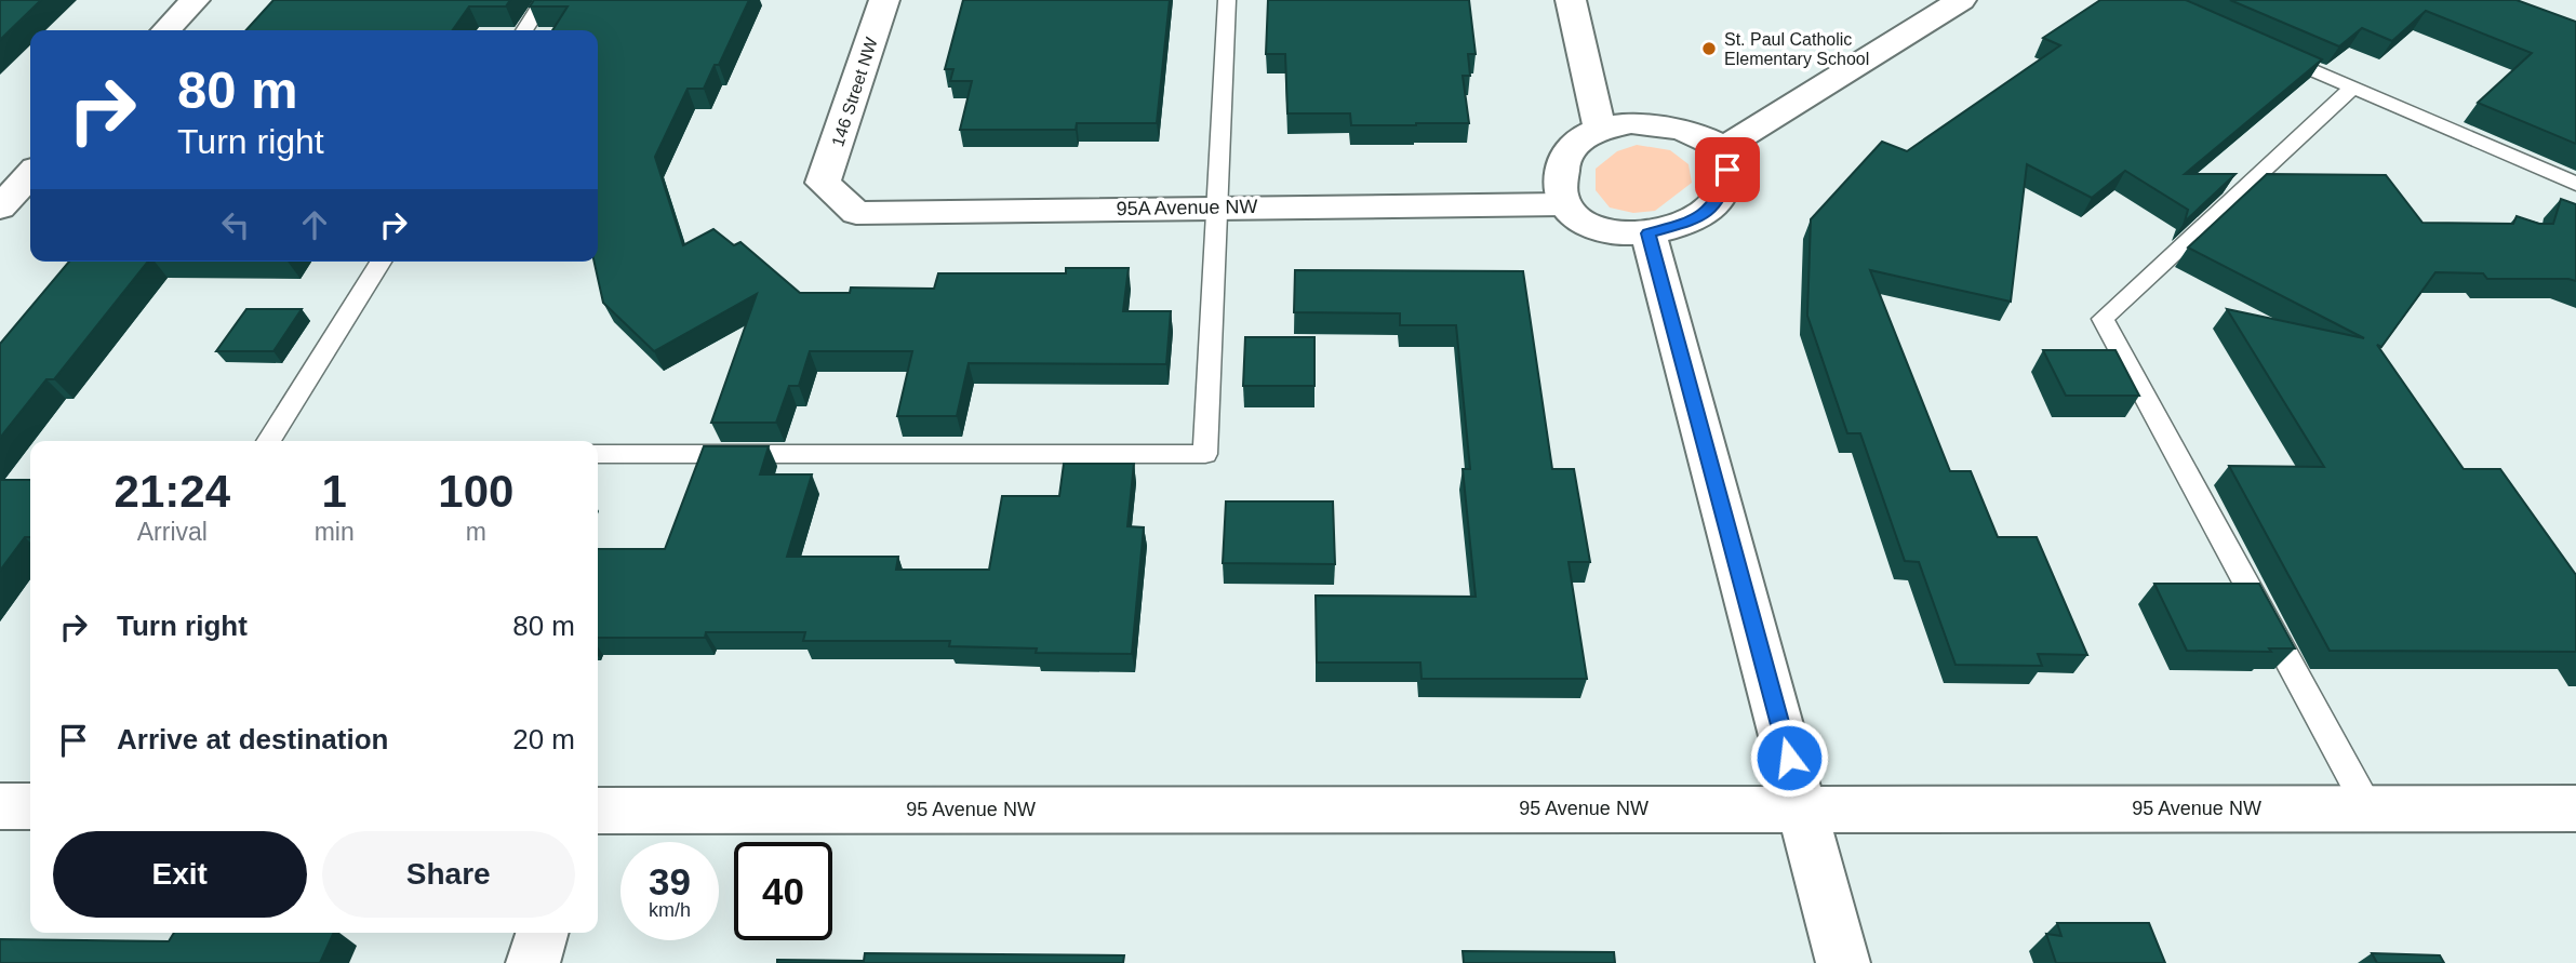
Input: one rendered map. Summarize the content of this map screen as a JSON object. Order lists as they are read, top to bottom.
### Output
{
  "streets": {
    "street": ["146 Street NW", "95A Avenue NW", "95 Avenue NW"]
  },
  "crossings": [
    ["146 Street NW", "95A Avenue NW"]
  ],
  "places": ["St. Paul Catholic Elementary School"],
  "page": {
    "turn": ["80 m", "Turn right"],
    "eta": [
      "21:24",
      "Arrival",
      "1",
      "min",
      "100",
      "m"
    ],
    "list": [
      {
        "name": "Turn right",
        "value": "80 m"
      },
      {
        "name": "Arrive at destination",
        "value": "20 m"
      }
    ],
    "buttons": ["Exit", "Share"],
    "speed": "39 km/h",
    "limit": "40"
  }
}
